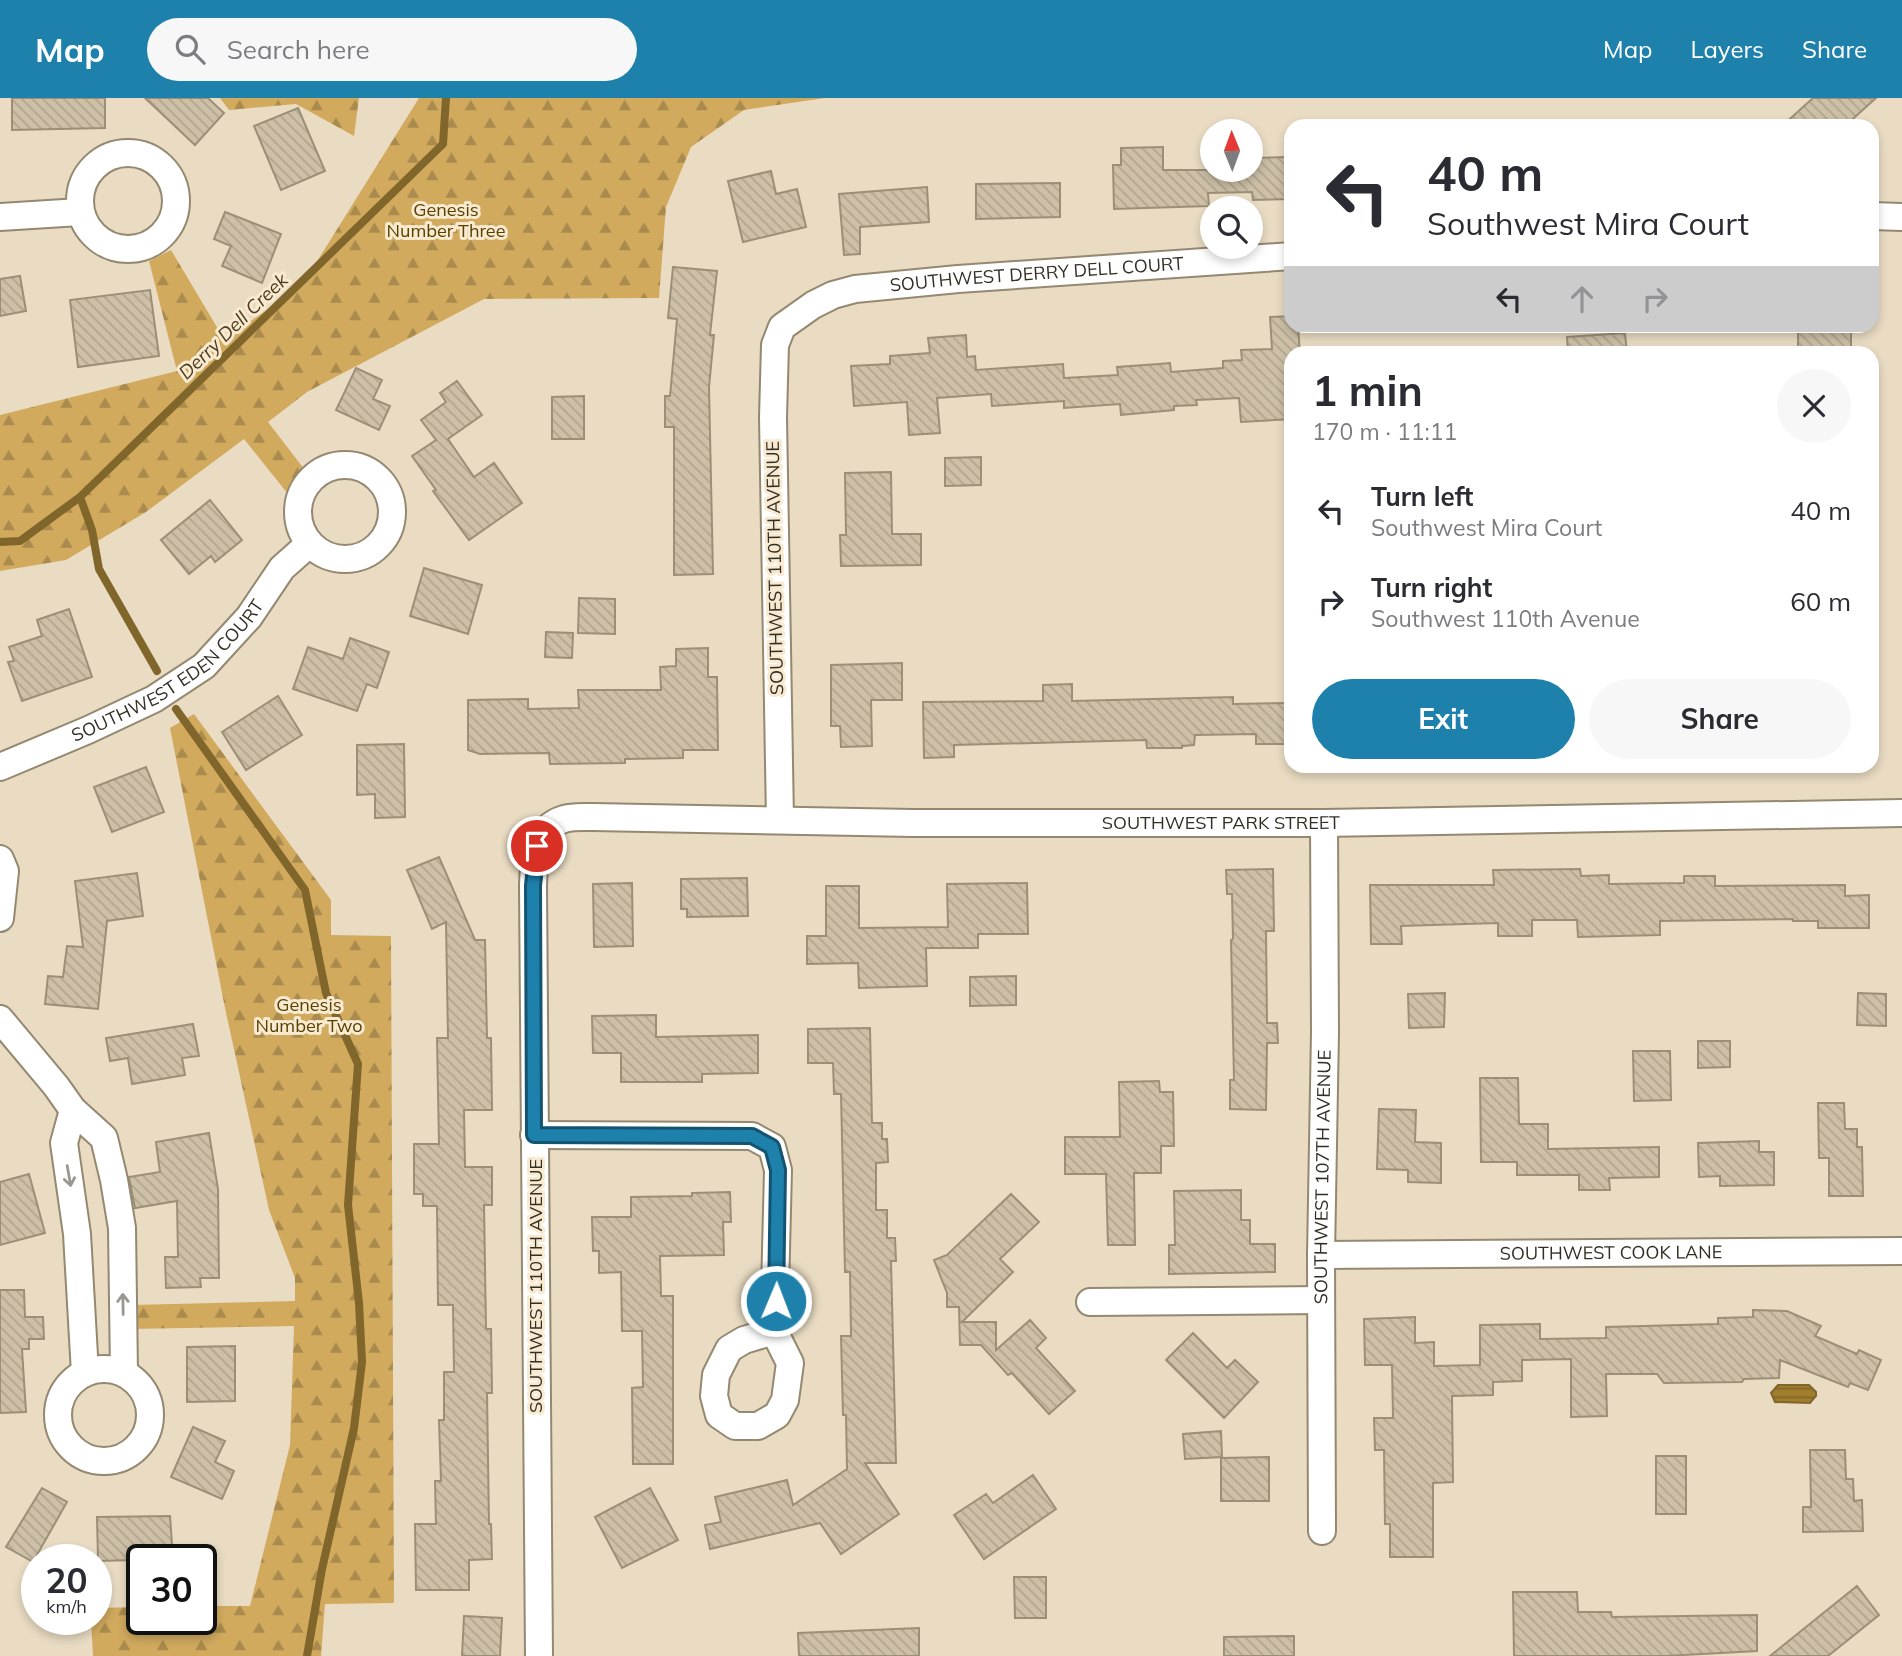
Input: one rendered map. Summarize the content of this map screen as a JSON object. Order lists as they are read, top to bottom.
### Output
{
  "streets": {
    "street": [
      "SOUTHWEST DERRY DELL COURT",
      "SOUTHWEST 110TH AVENUE",
      "SOUTHWEST EDEN COURT",
      "SOUTHWEST PARK STREET",
      "SOUTHWEST 107TH AVENUE",
      "SOUTHWEST COOK LANE"
    ]
  },
  "crossings": [
    ["SOUTHWEST DERRY DELL COURT", "SOUTHWEST 110TH AVENUE"],
    ["SOUTHWEST 110TH AVENUE", "SOUTHWEST PARK STREET"],
    ["SOUTHWEST PARK STREET", "SOUTHWEST 107TH AVENUE"],
    ["SOUTHWEST 107TH AVENUE", "SOUTHWEST COOK LANE"]
  ],
  "water": ["Derry Dell Creek"],
  "parks": ["Genesis Number Three", "Genesis Number Two"],
  "north": "top",
  "page": {
    "header": "Map",
    "search": "Search here",
    "nav": ["Map", "Layers", "Share"],
    "turn": ["40 m", "Southwest Mira Court"],
    "heading": ["1 min", "170 m · 11:11"],
    "list": [
      {
        "name": "Turn left",
        "note": "Southwest Mira Court",
        "value": "40 m"
      },
      {
        "name": "Turn right",
        "note": "Southwest 110th Avenue",
        "value": "60 m"
      }
    ],
    "buttons": ["Exit", "Share"],
    "speed": "20 km/h",
    "limit": "30"
  }
}
